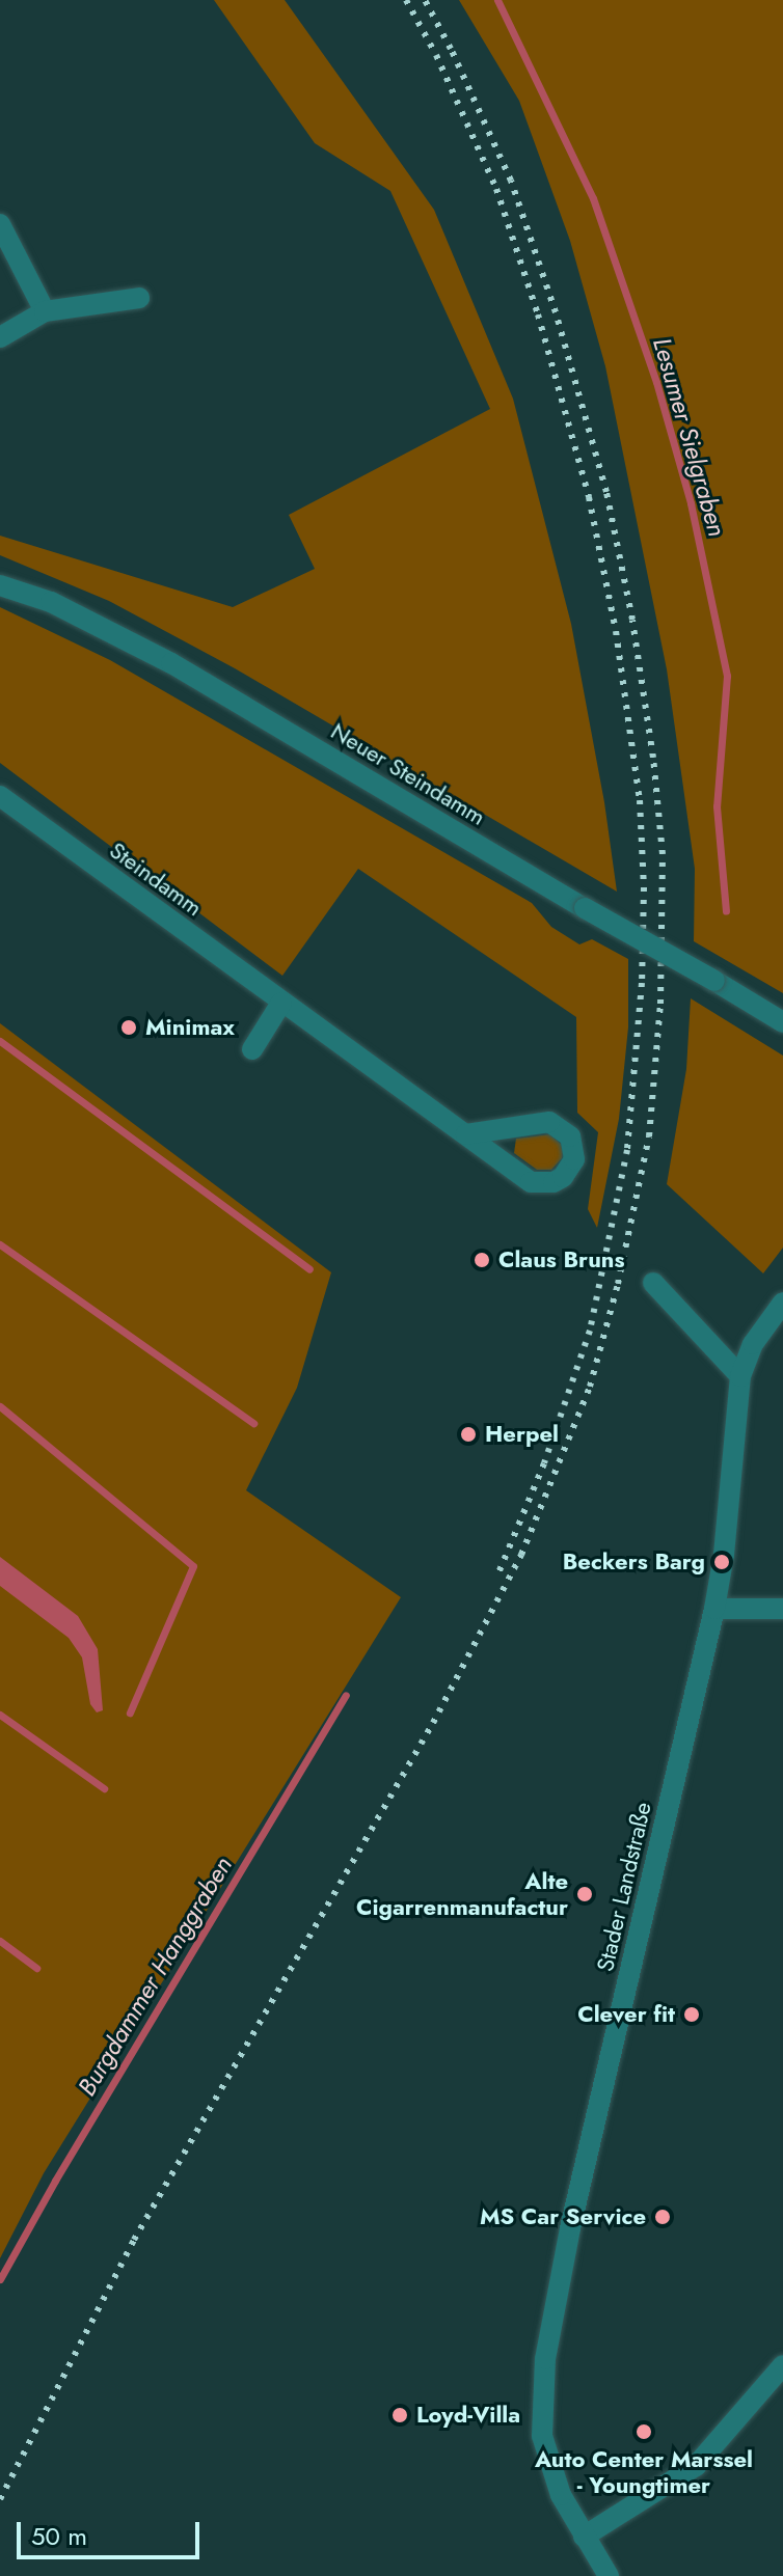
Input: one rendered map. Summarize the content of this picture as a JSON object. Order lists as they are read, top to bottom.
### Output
{
  "streets": {
    "street": ["Neuer Steindamm", "Steindamm", "Stader Landstraße"]
  },
  "water": ["Lesumer Sielgraben", "Burgdammer Hanggraben"],
  "places": [
    "Minimax",
    "Claus Bruns",
    "Herpel",
    "Beckers Barg",
    "Alte Cigarrenmanufactur",
    "Clever fit",
    "MS Car Service",
    "Loyd-Villa",
    "Auto Center Marssel - Youngtimer"
  ],
  "scale_bar": "50 m"
}
